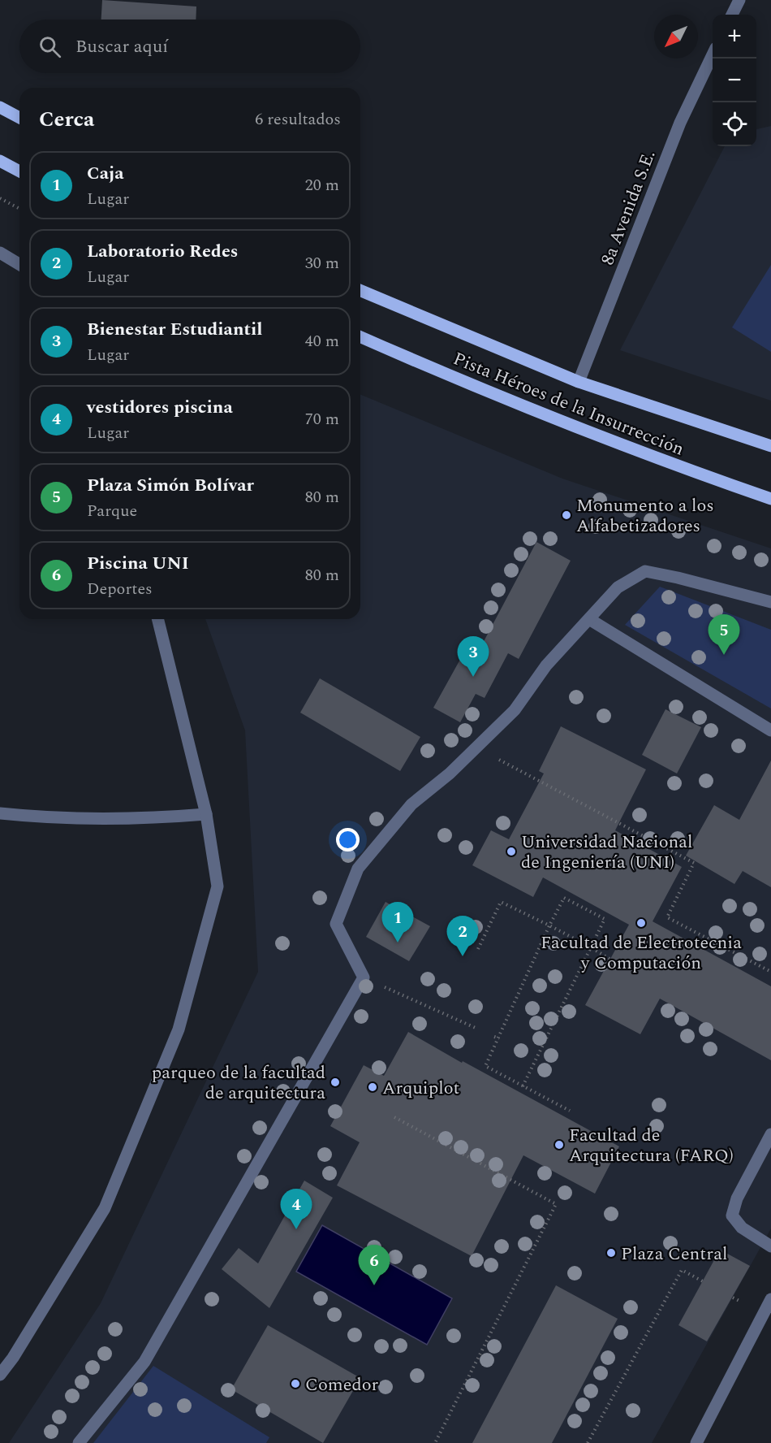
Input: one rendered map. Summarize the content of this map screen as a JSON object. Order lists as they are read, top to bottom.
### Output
{
  "streets": {
    "main road": ["Pista Héroes de la Insurrección"],
    "street": ["8a Avenida S.E."]
  },
  "crossings": [
    ["8a Avenida S.E.", "Pista Héroes de la Insurrección"]
  ],
  "places": [
    "Monumento a los Alfabetizadores",
    "Universidad Nacional de Ingeniería (UNI)",
    "Facultad de Electrotecnia y Computación",
    "parqueo de la facultad de arquitectura",
    "Arquiplot",
    "Facultad de Arquitectura (FARQ)",
    "Plaza Central",
    "Comedor"
  ],
  "north": "bottom left",
  "page": {
    "map_buttons": ["+", "−"],
    "search": "Buscar aquí",
    "heading": ["Cerca", "6 resultados"],
    "list": [
      {
        "mark": "1",
        "name": "Caja",
        "note": "Lugar",
        "value": "20 m"
      },
      {
        "mark": "2",
        "name": "Laboratorio Redes",
        "note": "Lugar",
        "value": "30 m"
      },
      {
        "mark": "3",
        "name": "Bienestar Estudiantil",
        "note": "Lugar",
        "value": "40 m"
      },
      {
        "mark": "4",
        "name": "vestidores piscina",
        "note": "Lugar",
        "value": "70 m"
      },
      {
        "mark": "5",
        "name": "Plaza Simón Bolívar",
        "note": "Parque",
        "value": "80 m"
      },
      {
        "mark": "6",
        "name": "Piscina UNI",
        "note": "Deportes",
        "value": "80 m"
      }
    ],
    "pins": [
      "5",
      "3",
      "1",
      "2",
      "4",
      "6"
    ]
  }
}
